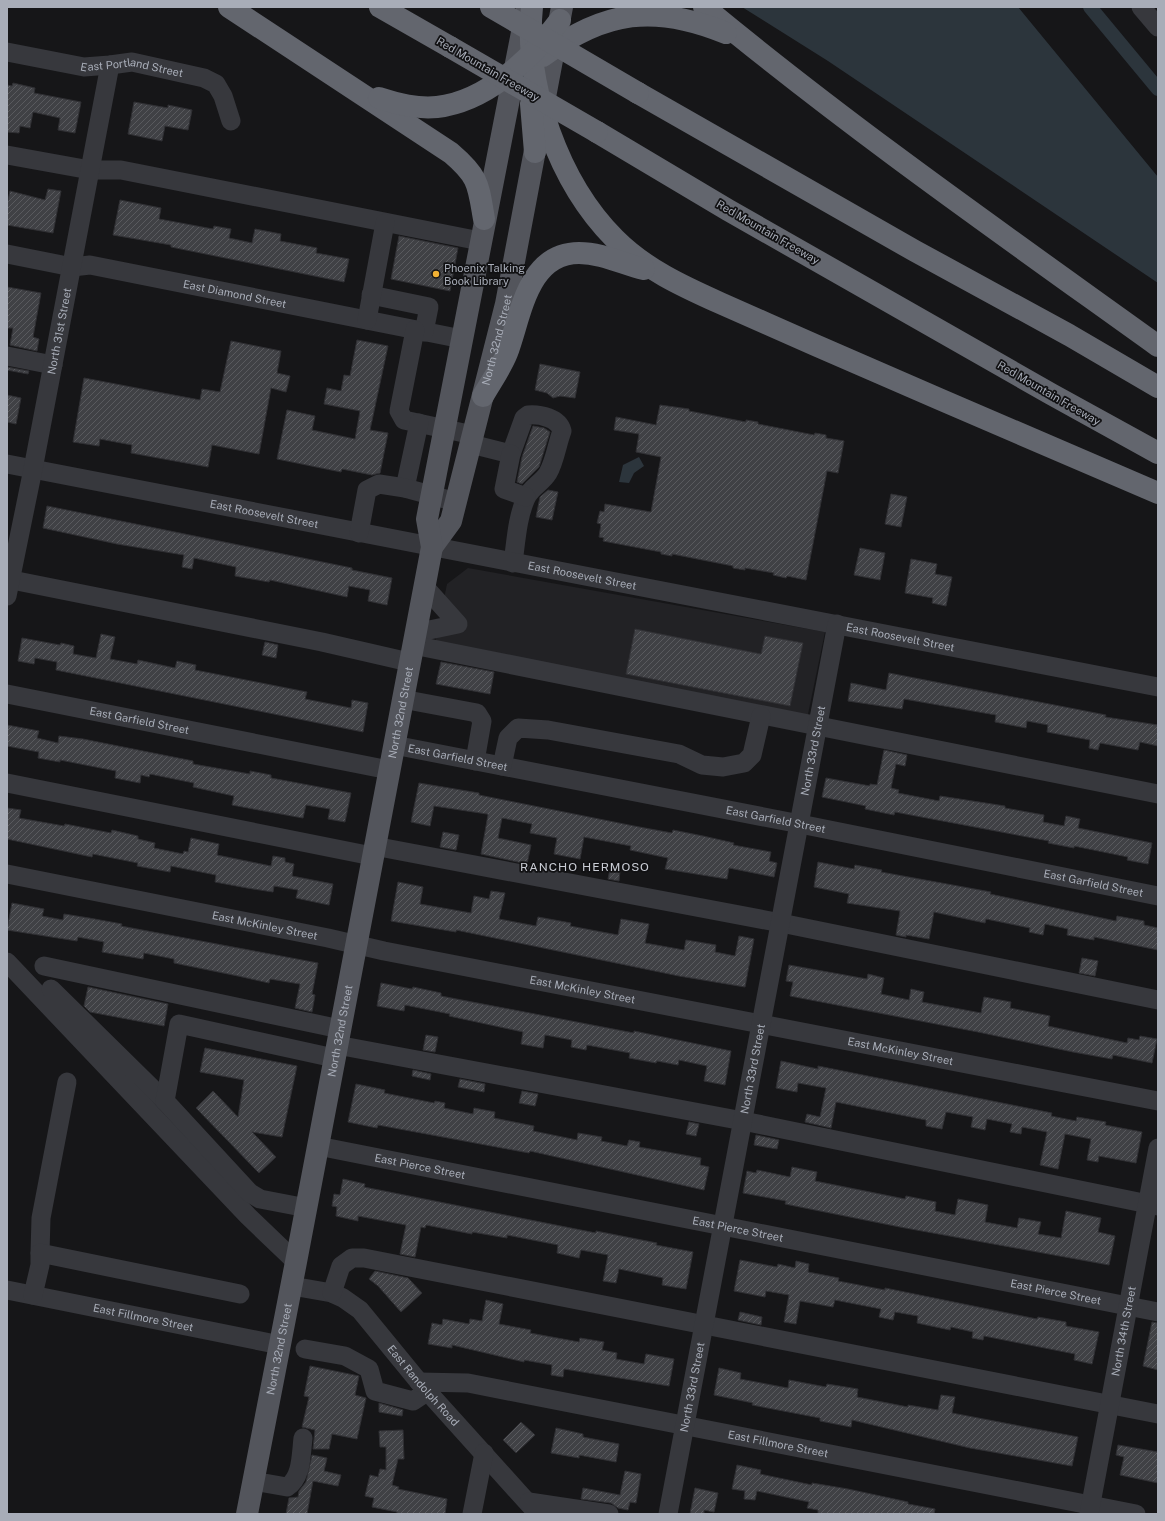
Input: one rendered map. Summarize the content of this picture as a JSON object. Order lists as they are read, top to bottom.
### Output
{
  "streets": {
    "highway": ["Red Mountain Freeway"],
    "main road": ["North 32nd Street"],
    "street": [
      "East Portland Street",
      "East Diamond Street",
      "North 31st Street",
      "East Roosevelt Street",
      "East Garfield Street",
      "North 33rd Street",
      "East McKinley Street",
      "East Pierce Street",
      "East Fillmore Street",
      "North 34th Street",
      "East Randolph Road"
    ]
  },
  "crossings": [
    ["East Portland Street", "North 31st Street"],
    ["East Diamond Street", "North 31st Street"],
    ["East Diamond Street", "North 32nd Street"],
    ["North 31st Street", "East Roosevelt Street"],
    ["North 32nd Street", "East Roosevelt Street"],
    ["North 32nd Street", "East Garfield Street"],
    ["North 32nd Street", "East McKinley Street"],
    ["North 32nd Street", "East Pierce Street"],
    ["North 32nd Street", "East Fillmore Street"],
    ["North 32nd Street", "East Randolph Road"],
    ["East Roosevelt Street", "North 33rd Street"],
    ["East Garfield Street", "North 33rd Street"],
    ["North 33rd Street", "East McKinley Street"],
    ["North 33rd Street", "East Pierce Street"],
    ["North 33rd Street", "East Fillmore Street"],
    ["East Pierce Street", "North 34th Street"],
    ["East Fillmore Street", "North 34th Street"],
    ["East Fillmore Street", "East Randolph Road"]
  ],
  "districts": ["RANCHO HERMOSO"],
  "places": ["Phoenix Talking Book Library"]
}
